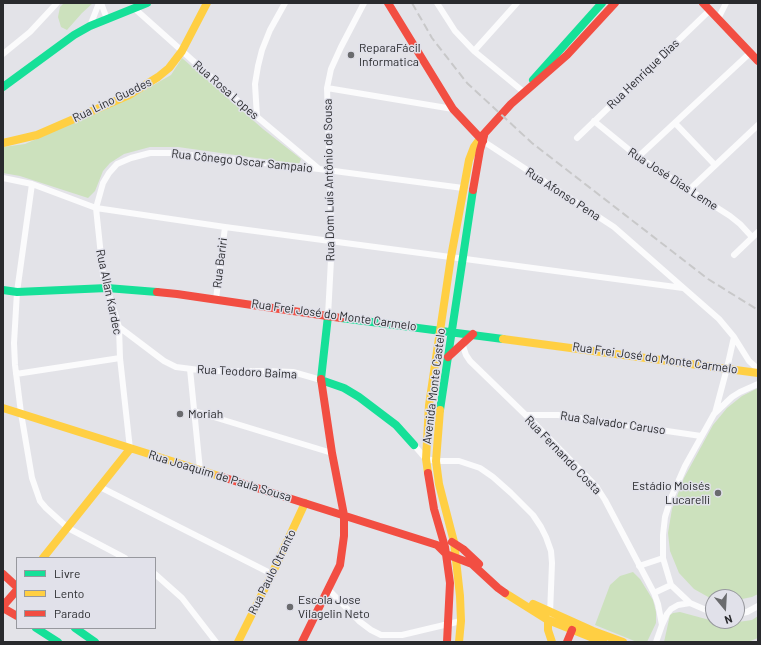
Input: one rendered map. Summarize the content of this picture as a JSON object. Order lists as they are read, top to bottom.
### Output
{
  "streets": {
    "main road": [
      "Rua Lino Guedes",
      "Rua Dom Luís Antônio de Sousa",
      "Rua Afonso Pena",
      "Rua Frei José do Monte Carmelo",
      "Rua Teodoro Baima",
      "Avenida Monte Castelo",
      "Rua Joaquim de Paula Sousa",
      "Rua Paulo Otranto"
    ],
    "street": [
      "Rua Henrique Dias",
      "Rua Rosa Lopes",
      "Rua Cônego Oscar Sampaio",
      "Rua José Dias Leme",
      "Rua Bariri",
      "Rua Allan Kardec",
      "Rua Salvador Caruso",
      "Rua Fernando Costa"
    ]
  },
  "crossings": [
    ["Rua Henrique Dias", "Rua José Dias Leme"],
    ["Rua Rosa Lopes", "Rua Lino Guedes"],
    ["Rua Rosa Lopes", "Rua Cônego Oscar Sampaio"],
    ["Rua Cônego Oscar Sampaio", "Rua Dom Luís Antônio de Sousa"],
    ["Rua Cônego Oscar Sampaio", "Rua Allan Kardec"],
    ["Rua Cônego Oscar Sampaio", "Avenida Monte Castelo"],
    ["Rua Dom Luís Antônio de Sousa", "Rua Frei José do Monte Carmelo"],
    ["Rua Dom Luís Antônio de Sousa", "Rua Teodoro Baima"],
    ["Rua Dom Luís Antônio de Sousa", "Rua Joaquim de Paula Sousa"],
    ["Rua Afonso Pena", "Avenida Monte Castelo"],
    ["Rua Bariri", "Rua Frei José do Monte Carmelo"],
    ["Rua Allan Kardec", "Rua Frei José do Monte Carmelo"],
    ["Rua Allan Kardec", "Rua Teodoro Baima"],
    ["Rua Allan Kardec", "Rua Joaquim de Paula Sousa"],
    ["Rua Frei José do Monte Carmelo", "Avenida Monte Castelo"],
    ["Avenida Monte Castelo", "Rua Joaquim de Paula Sousa"],
    ["Rua Salvador Caruso", "Rua Fernando Costa"],
    ["Rua Joaquim de Paula Sousa", "Rua Paulo Otranto"]
  ],
  "places": [
    "ReparaFácil Informatica",
    "Moriah",
    "Estádio Moisés Lucarelli",
    "Escola Jose Vilagelin Neto"
  ],
  "legend": ["Livre", "Lento", "Parado"],
  "north": "bottom"
}
